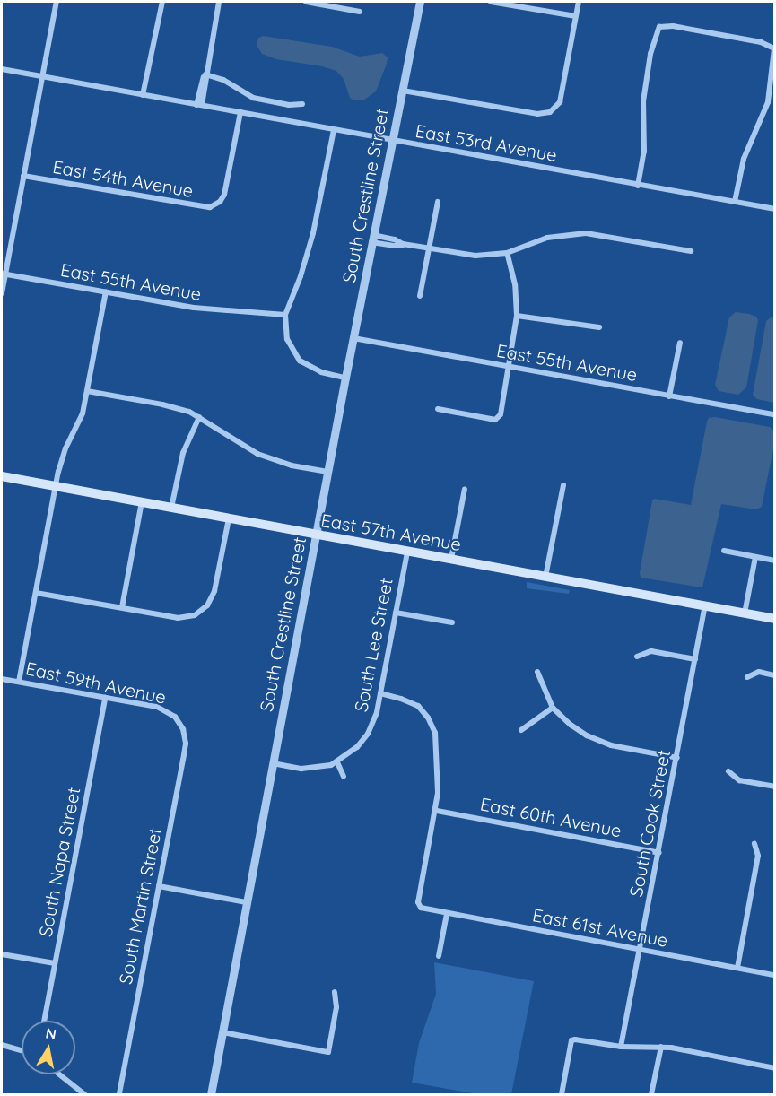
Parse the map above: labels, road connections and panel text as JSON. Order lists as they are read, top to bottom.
{
  "streets": {
    "main road": ["East 57th Avenue"],
    "street": [
      "East 53rd Avenue",
      "East 54th Avenue",
      "South Crestline Street",
      "East 55th Avenue",
      "South Lee Street",
      "East 59th Avenue",
      "East 60th Avenue",
      "South Cook Street",
      "South Napa Street",
      "South Martin Street",
      "East 61st Avenue"
    ]
  },
  "crossings": [
    ["East 53rd Avenue", "East 54th Avenue"],
    ["East 53rd Avenue", "South Crestline Street"],
    ["South Crestline Street", "East 55th Avenue"],
    ["South Crestline Street", "East 57th Avenue"],
    ["South Crestline Street", "South Lee Street"],
    ["East 57th Avenue", "South Lee Street"],
    ["East 57th Avenue", "South Cook Street"],
    ["East 59th Avenue", "South Napa Street"],
    ["East 59th Avenue", "South Martin Street"],
    ["East 60th Avenue", "South Cook Street"],
    ["East 60th Avenue", "East 61st Avenue"],
    ["South Cook Street", "East 61st Avenue"]
  ],
  "north": "top"
}
